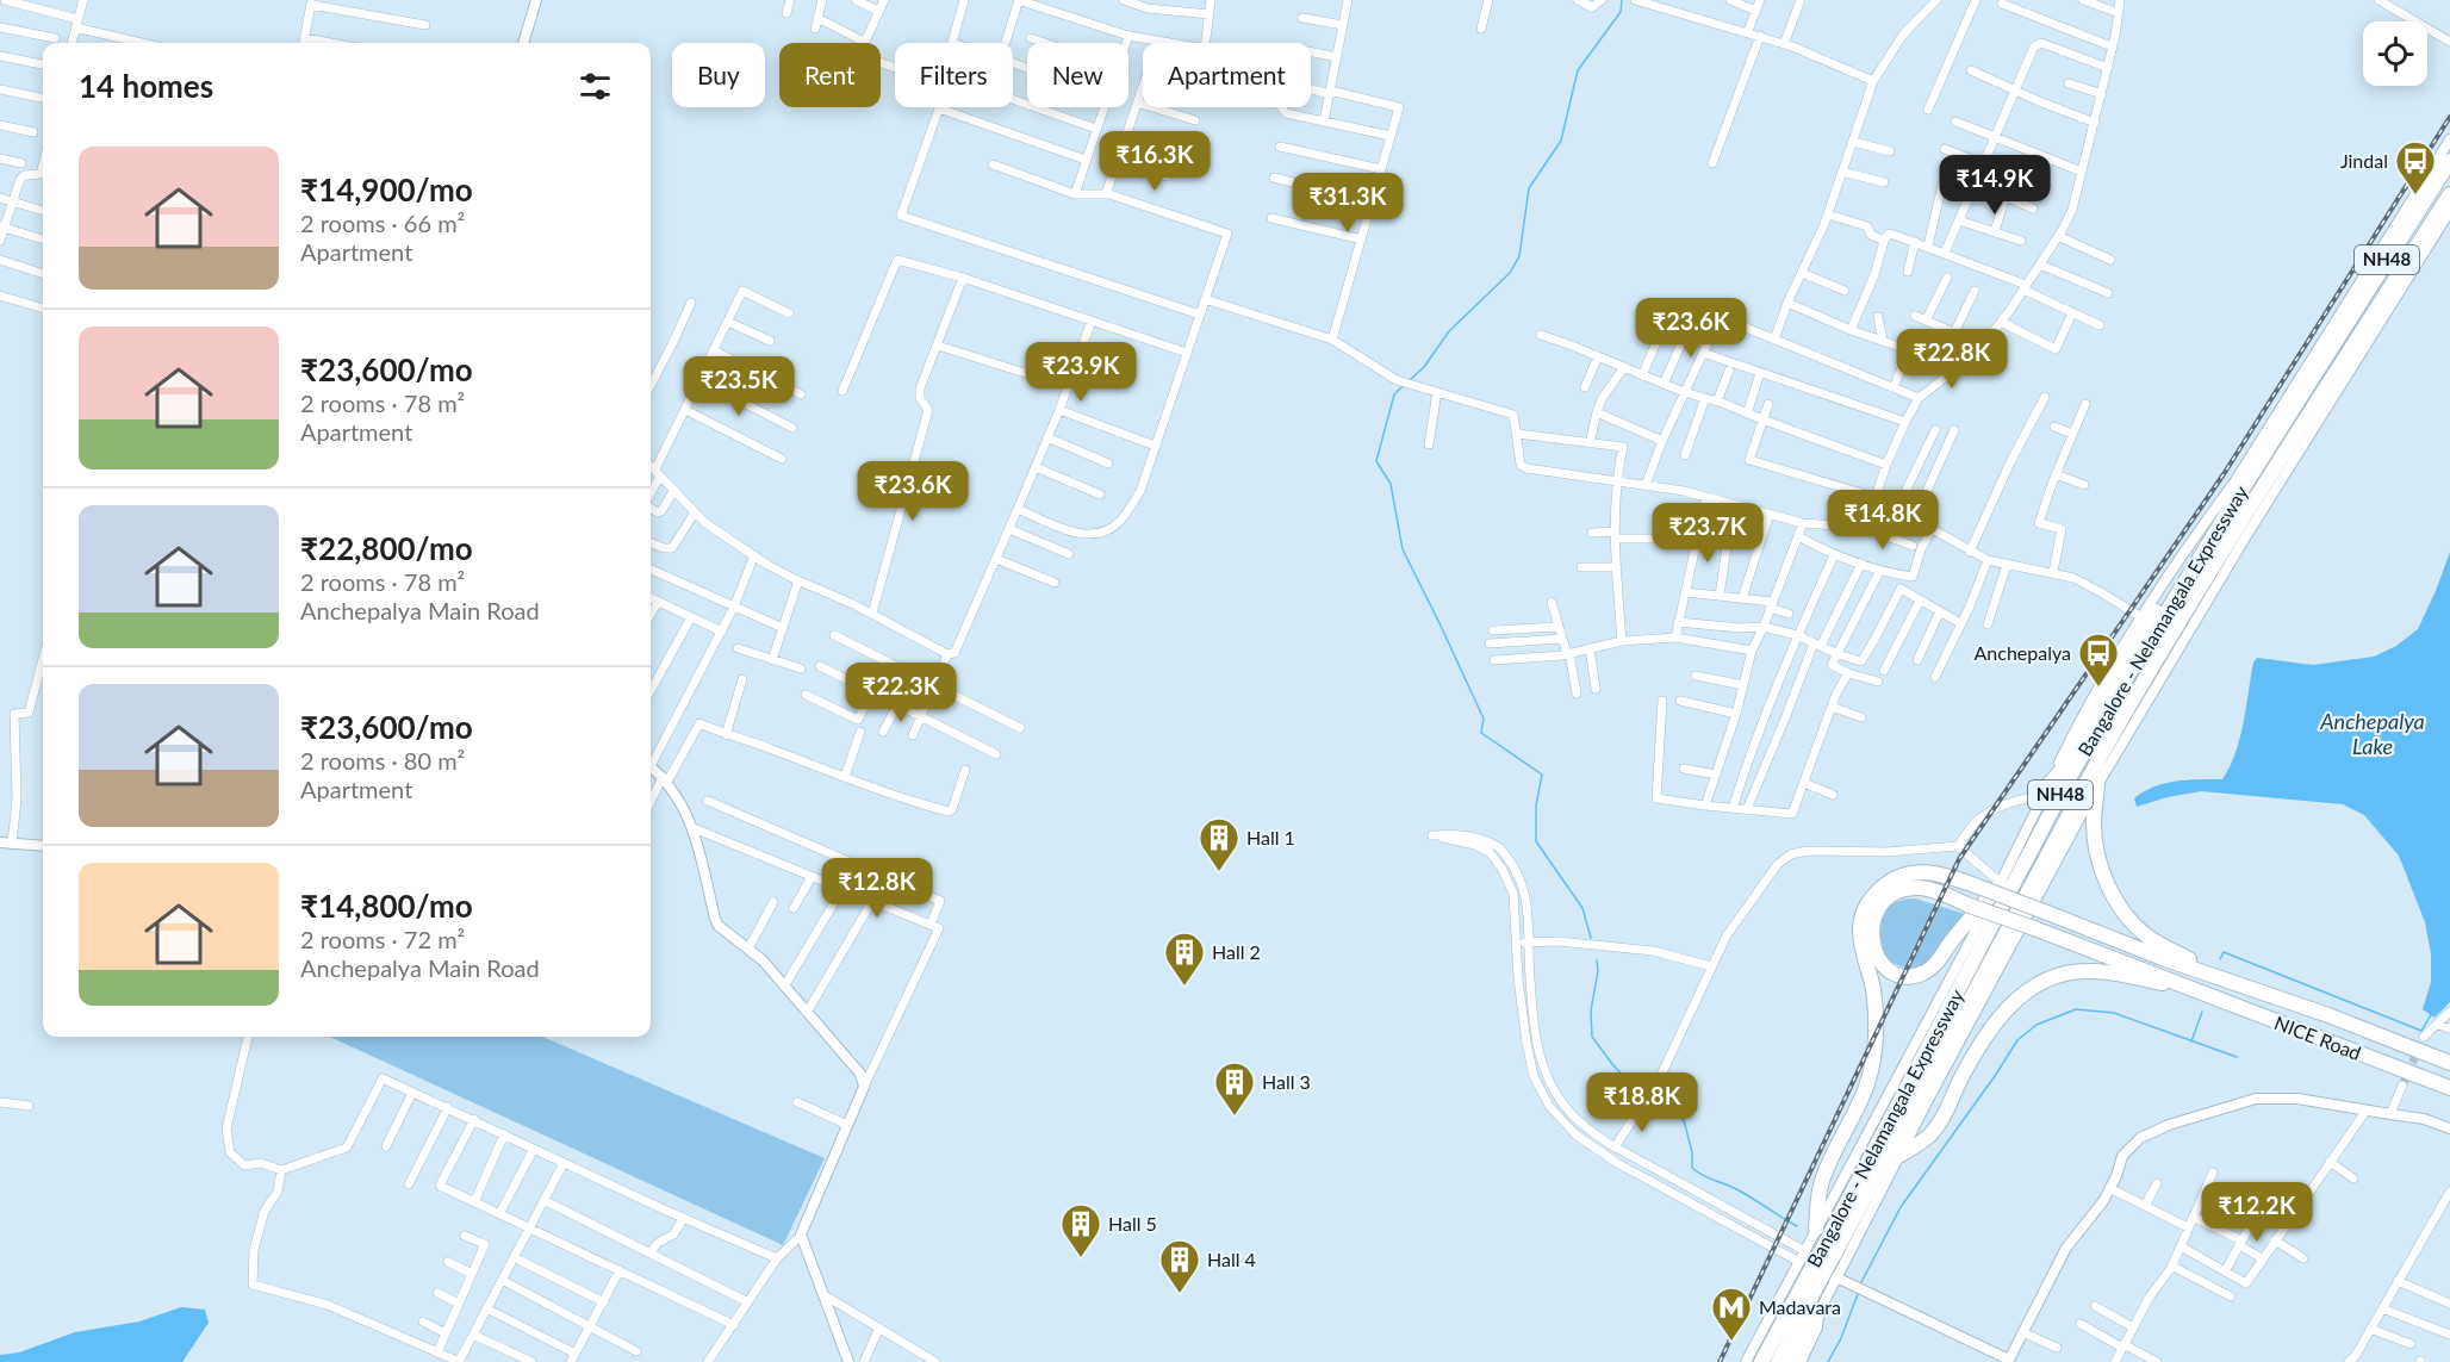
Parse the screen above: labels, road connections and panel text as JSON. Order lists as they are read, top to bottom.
{
  "streets": {
    "highway": ["NH48", "Bangalore - Nelamangala Expressway", "NICE Road"]
  },
  "water": ["Anchepalya Lake"],
  "places": {
    "bus stop": ["Jindal", "Anchepalya"],
    "building": [
      "Hall 1",
      "Hall 2",
      "Hall 3",
      "Hall 5",
      "Hall 4"
    ],
    "metro station": ["Madavara"]
  },
  "page": {
    "chip": [
      "Buy",
      "Rent",
      "Filters",
      "New",
      "Apartment"
    ],
    "heading": "14 homes",
    "list": [
      {
        "name": "₹14,900/mo",
        "note": "2 rooms · 66 m² · Apartment"
      },
      {
        "name": "₹23,600/mo",
        "note": "2 rooms · 78 m² · Apartment"
      },
      {
        "name": "₹22,800/mo",
        "note": "2 rooms · 78 m² · Anchepalya Main Road"
      },
      {
        "name": "₹23,600/mo",
        "note": "2 rooms · 80 m² · Apartment"
      },
      {
        "name": "₹14,800/mo",
        "note": "2 rooms · 72 m² · Anchepalya Main Road"
      }
    ],
    "price": [
      "₹16.3K",
      "₹14.9K",
      "₹31.3K",
      "₹23.6K",
      "₹22.8K",
      "₹23.9K",
      "₹23.5K",
      "₹23.6K",
      "₹14.8K",
      "₹23.7K",
      "₹22.3K",
      "₹12.8K",
      "₹18.8K",
      "₹12.2K"
    ]
  }
}
